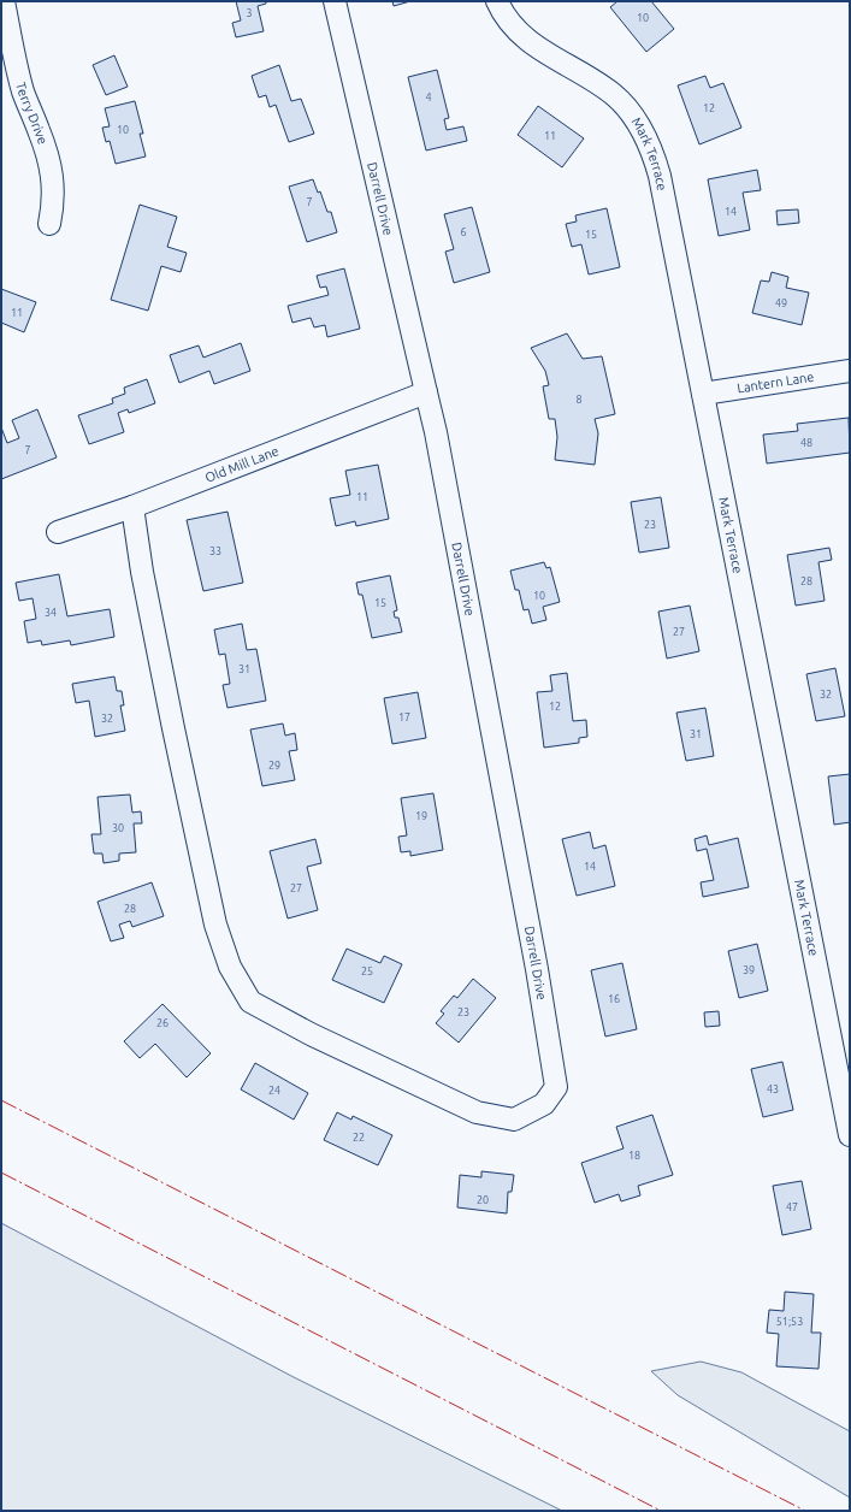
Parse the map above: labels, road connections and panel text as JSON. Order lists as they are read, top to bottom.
{
  "streets": {
    "street": [
      "Terry Drive",
      "Mark Terrace",
      "Darrell Drive",
      "Lantern Lane",
      "Old Mill Lane"
    ]
  },
  "crossings": [
    ["Mark Terrace", "Lantern Lane"],
    ["Darrell Drive", "Old Mill Lane"]
  ],
  "house_numbers": [
    "3",
    "10",
    "4",
    "12",
    "10",
    "11",
    "7",
    "14",
    "6",
    "15",
    "49",
    "11",
    "8",
    "48",
    "7",
    "11",
    "23",
    "33",
    "28",
    "10",
    "15",
    "34",
    "27",
    "31",
    "32",
    "12",
    "17",
    "32",
    "31",
    "29",
    "19",
    "30",
    "14",
    "27",
    "28",
    "39",
    "25",
    "16",
    "23",
    "26",
    "43",
    "24",
    "22",
    "18",
    "20",
    "47",
    "51;53"
  ]
}
